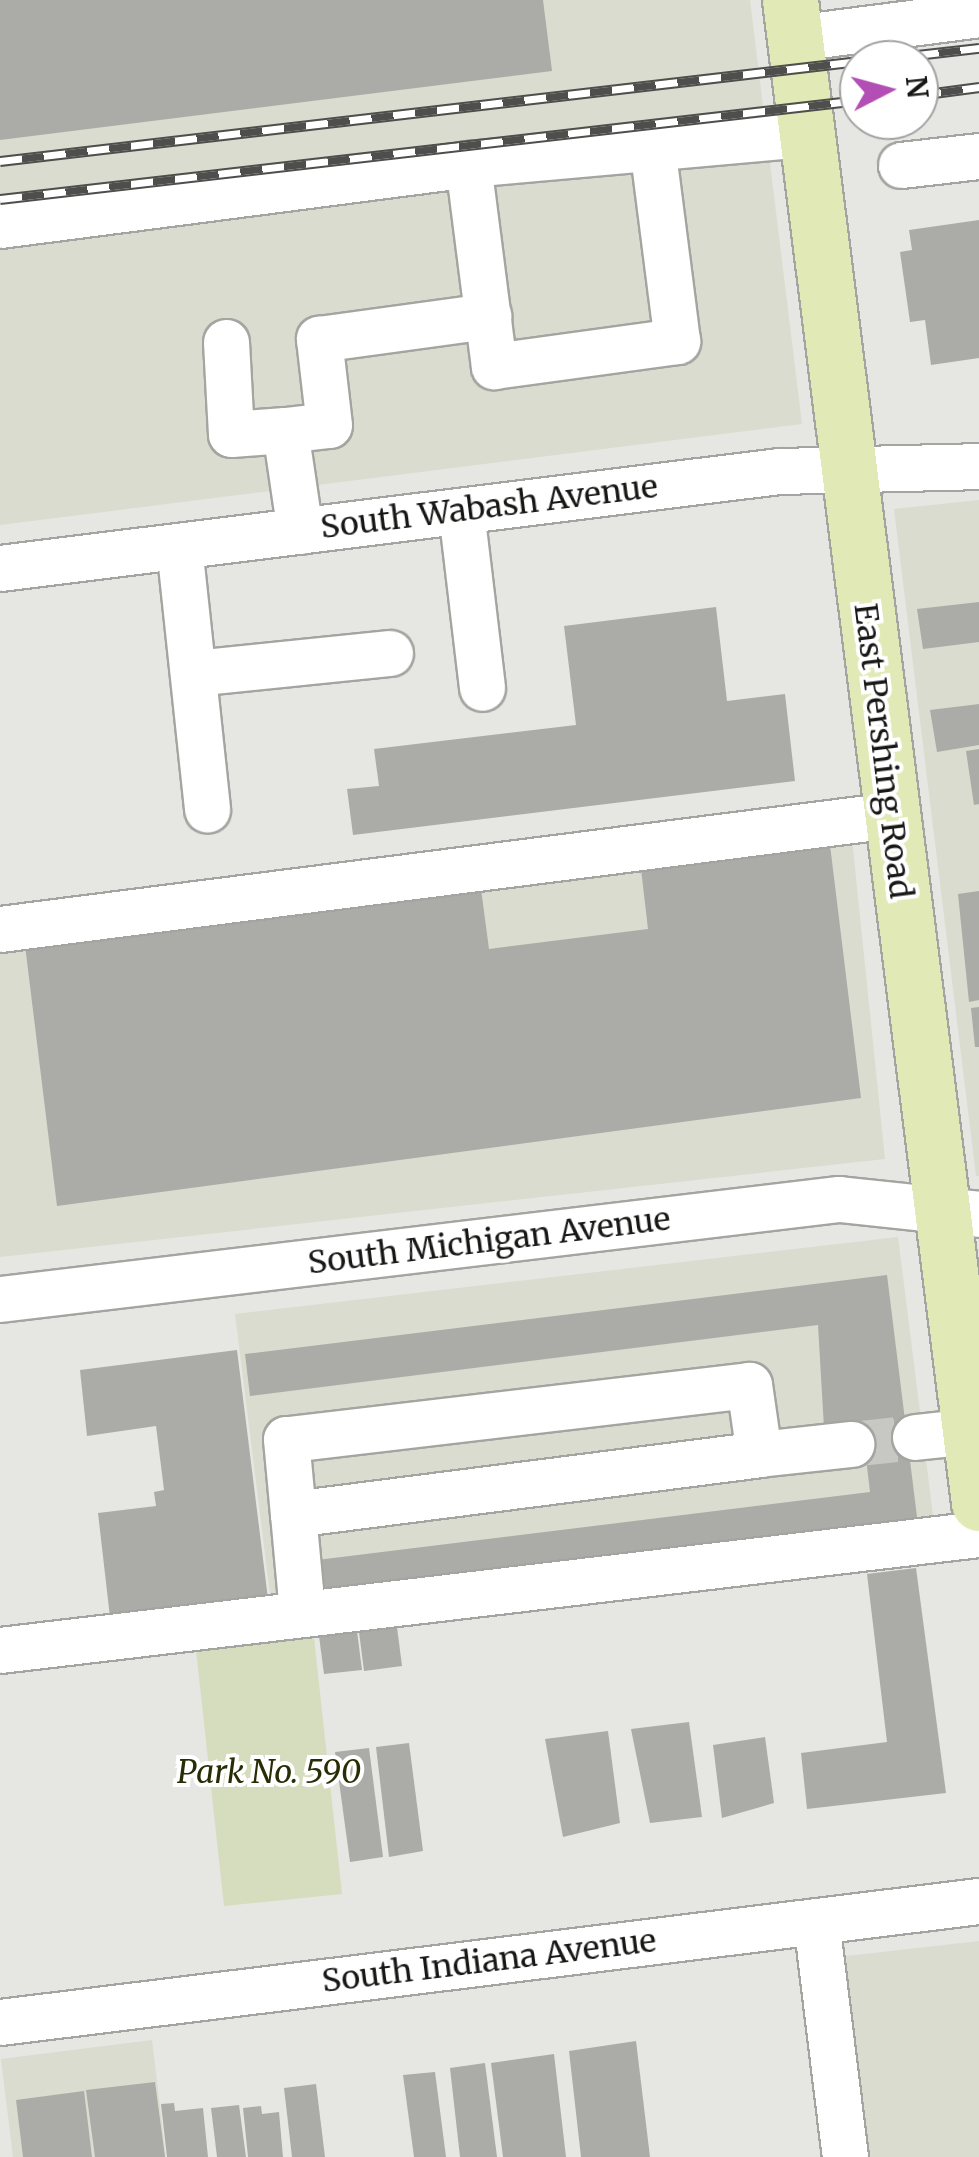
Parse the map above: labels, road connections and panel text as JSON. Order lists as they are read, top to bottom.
{
  "streets": {
    "main road": ["East Pershing Road"],
    "street": ["South Wabash Avenue", "South Michigan Avenue", "South Indiana Avenue"]
  },
  "crossings": [
    ["South Wabash Avenue", "East Pershing Road"],
    ["East Pershing Road", "South Michigan Avenue"]
  ],
  "parks": ["Park No. 590"],
  "north": "right"
}
